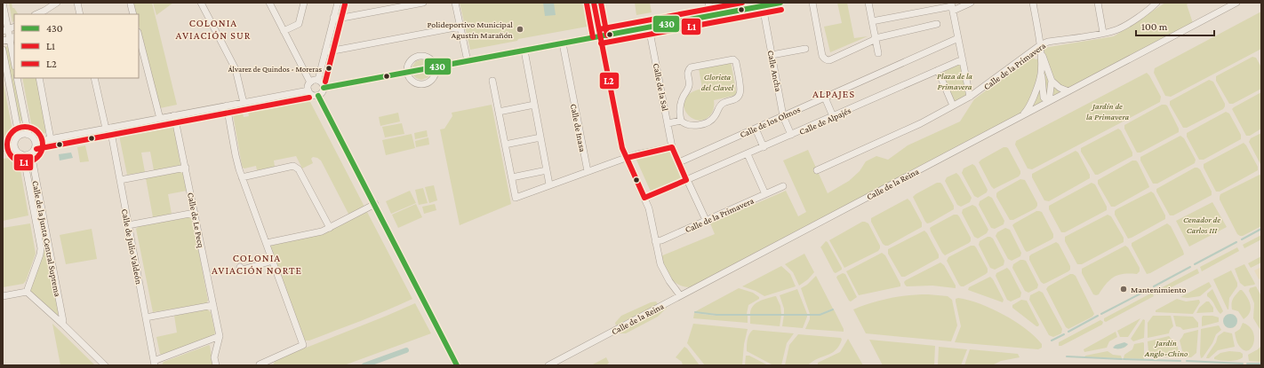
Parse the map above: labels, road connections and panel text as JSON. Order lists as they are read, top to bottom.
{
  "streets": {
    "street": [
      "Calle de la Primavera",
      "Calle Ancha",
      "Calle de la Sal",
      "Calle de Alpajés",
      "Calle de los Olmos",
      "Calle de Inasa",
      "Calle de la Reina",
      "Calle de Le Pecq",
      "Calle de la Junta Central Suprema",
      "Calle de Julio Valdeón"
    ]
  },
  "crossings": [
    ["Calle Ancha", "Calle de Alpajés"],
    ["Calle Ancha", "Calle de los Olmos"],
    ["Calle de la Sal", "Calle de Alpajés"],
    ["Calle de la Sal", "Calle de los Olmos"]
  ],
  "districts": ["COLONIA AVIACIÓN SUR", "ALPAJES", "COLONIA AVIACIÓN NORTE"],
  "parks": [
    "Plaza de la Primavera",
    "Glorieta del Clavel",
    "Jardín de la Primavera",
    "Cenador de Carlos III",
    "Jardín Anglo-Chino"
  ],
  "places": ["Polideportivo Municipal Agustín Marañón", "Álvarez de Quindos - Moreras", "Mantenimiento"],
  "lines": ["transit line 430", "transit line L2", "transit line L1"],
  "legend": ["430", "L1", "L2"],
  "scale_bar": "100 m"
}
